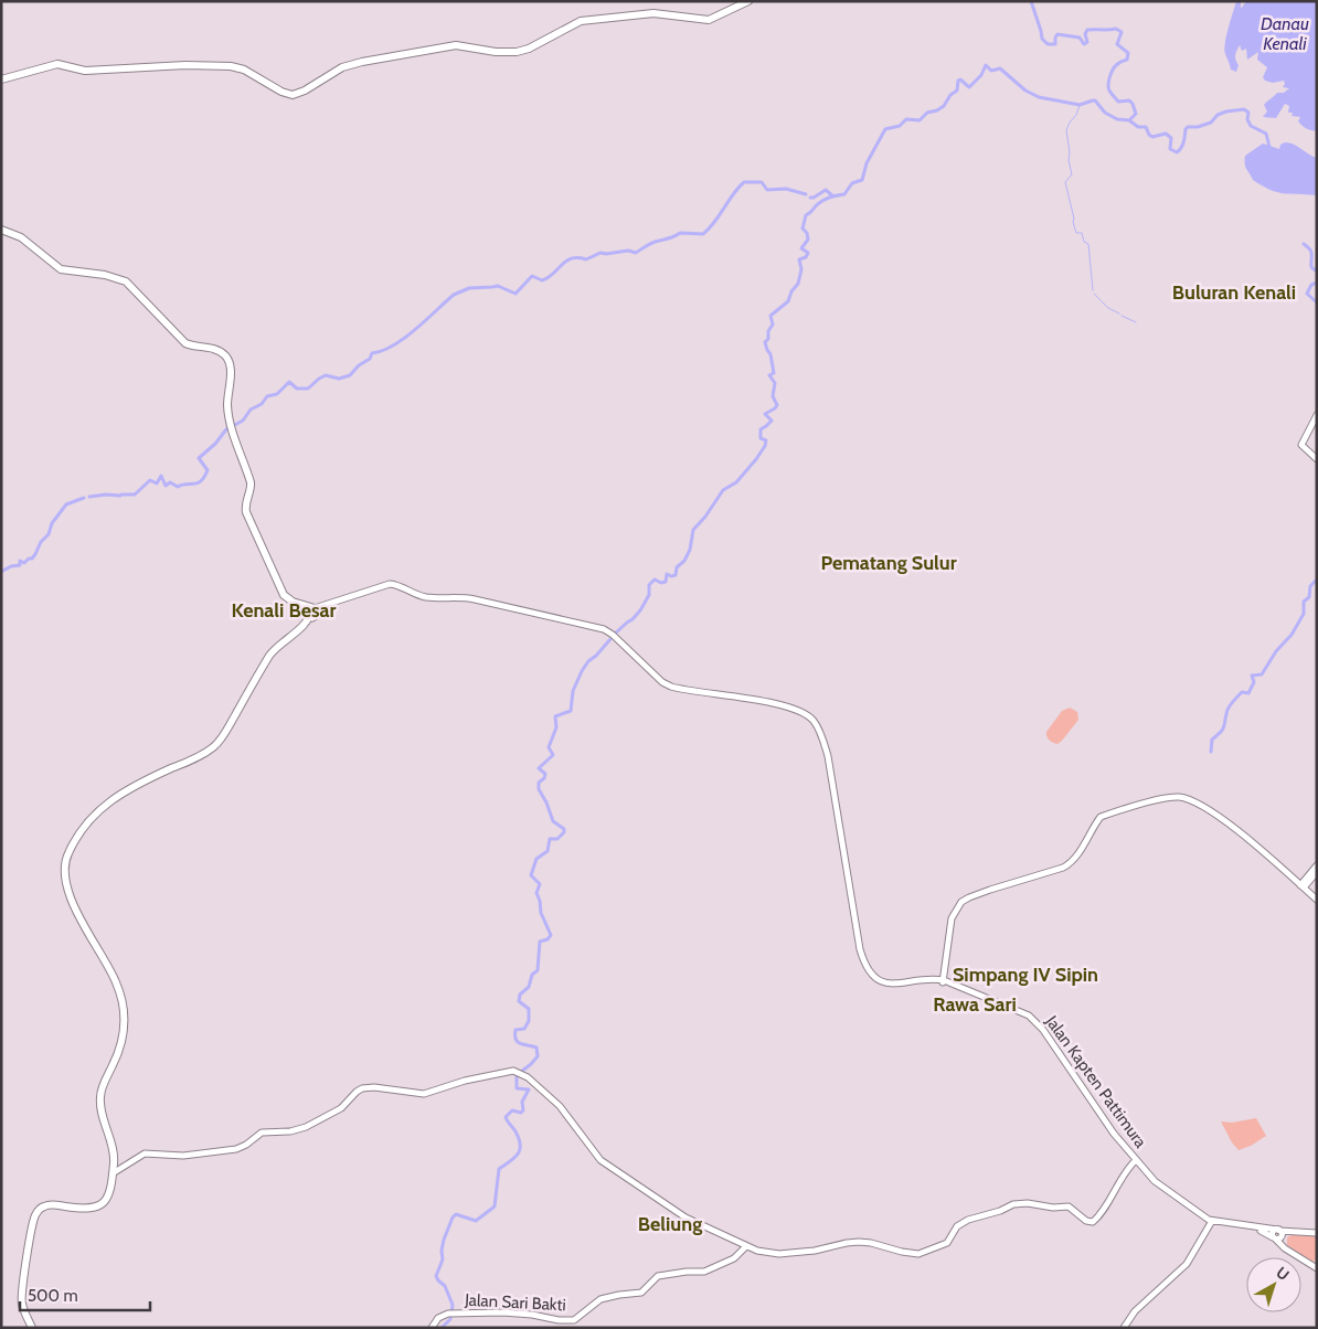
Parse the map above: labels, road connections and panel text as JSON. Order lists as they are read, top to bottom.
{
  "streets": {
    "main road": ["Jalan Kapten Pattimura", "Jalan Sari Bakti"]
  },
  "districts": [
    "Buluran Kenali",
    "Pematang Sulur",
    "Kenali Besar",
    "Simpang IV Sipin",
    "Rawa Sari",
    "Beliung"
  ],
  "water": ["Danau Kenali"],
  "scale_bar": "500 m",
  "north": "top right"
}
